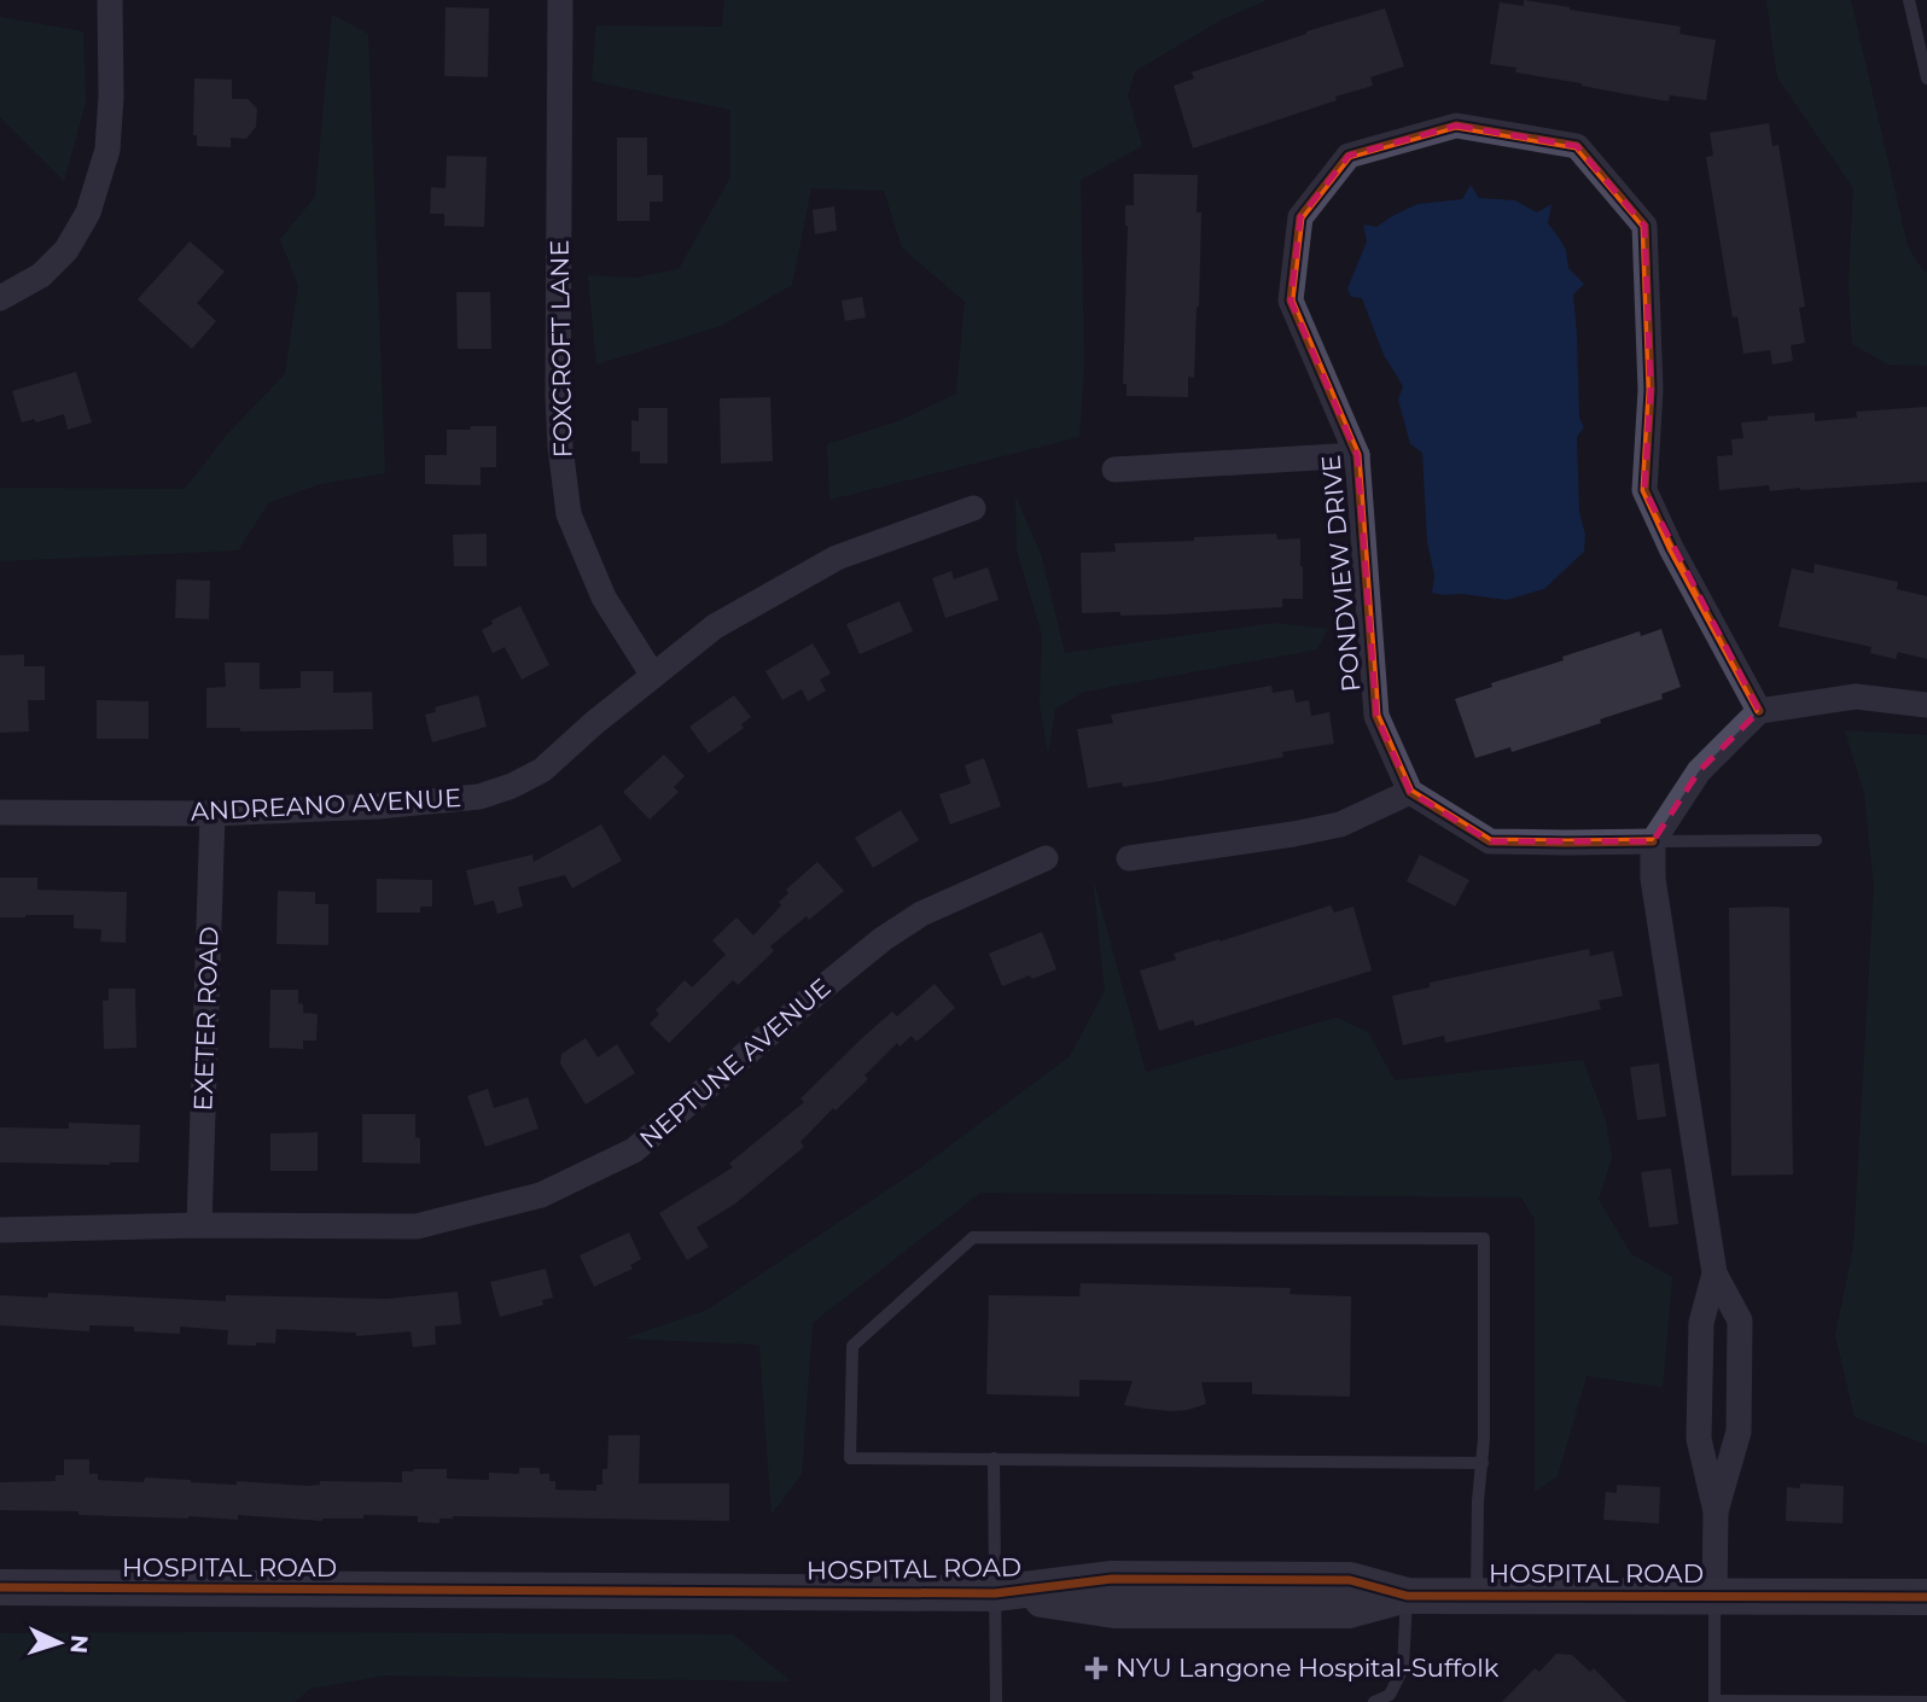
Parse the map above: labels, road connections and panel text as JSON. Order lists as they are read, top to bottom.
{
  "streets": {
    "street": [
      "FOXCROFT LANE",
      "PONDVIEW DRIVE",
      "ANDREANO AVENUE",
      "EXETER ROAD",
      "NEPTUNE AVENUE",
      "HOSPITAL ROAD"
    ]
  },
  "crossings": [
    ["FOXCROFT LANE", "ANDREANO AVENUE"],
    ["ANDREANO AVENUE", "EXETER ROAD"],
    ["EXETER ROAD", "NEPTUNE AVENUE"]
  ],
  "places": {
    "health": ["NYU Langone Hospital-Suffolk"]
  },
  "north": "right"
}
